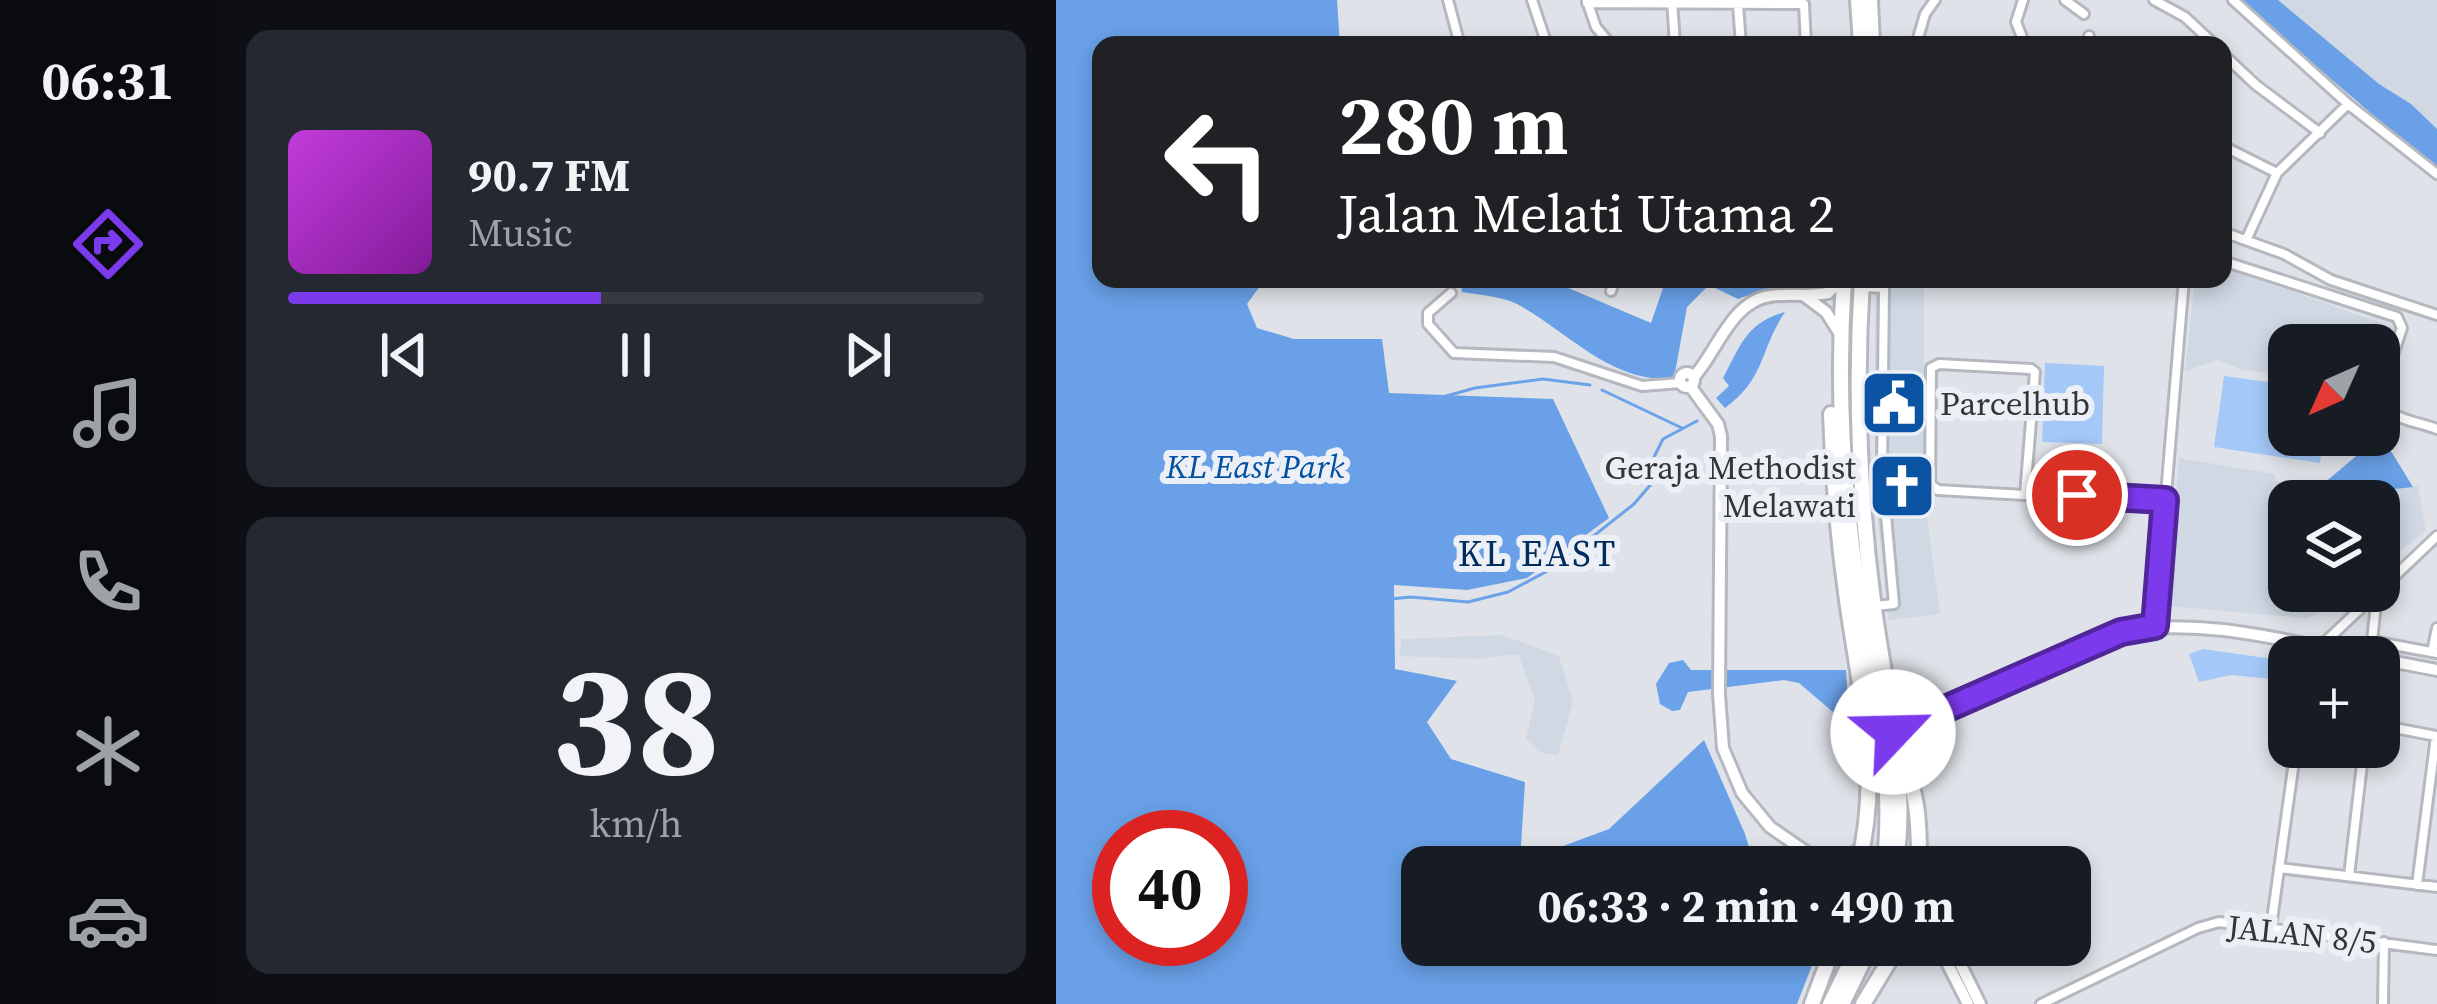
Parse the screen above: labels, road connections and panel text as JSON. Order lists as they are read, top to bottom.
{
  "streets": {
    "street": ["JALAN 8/5"]
  },
  "districts": ["KL EAST"],
  "parks": ["KL East Park"],
  "places": {
    "public building": ["Parcelhub"],
    "church": ["Geraja Methodist Melawati"]
  },
  "north": "bottom left",
  "page": {
    "tabs": "06:31",
    "turn": ["280 m", "Jalan Melati Utama 2"],
    "song": ["90.7 FM", "Music"],
    "map_buttons": "+",
    "tile": ["38", "km/h"],
    "limit": "40",
    "trip": "06:33 · 2 min · 490 m"
  }
}
